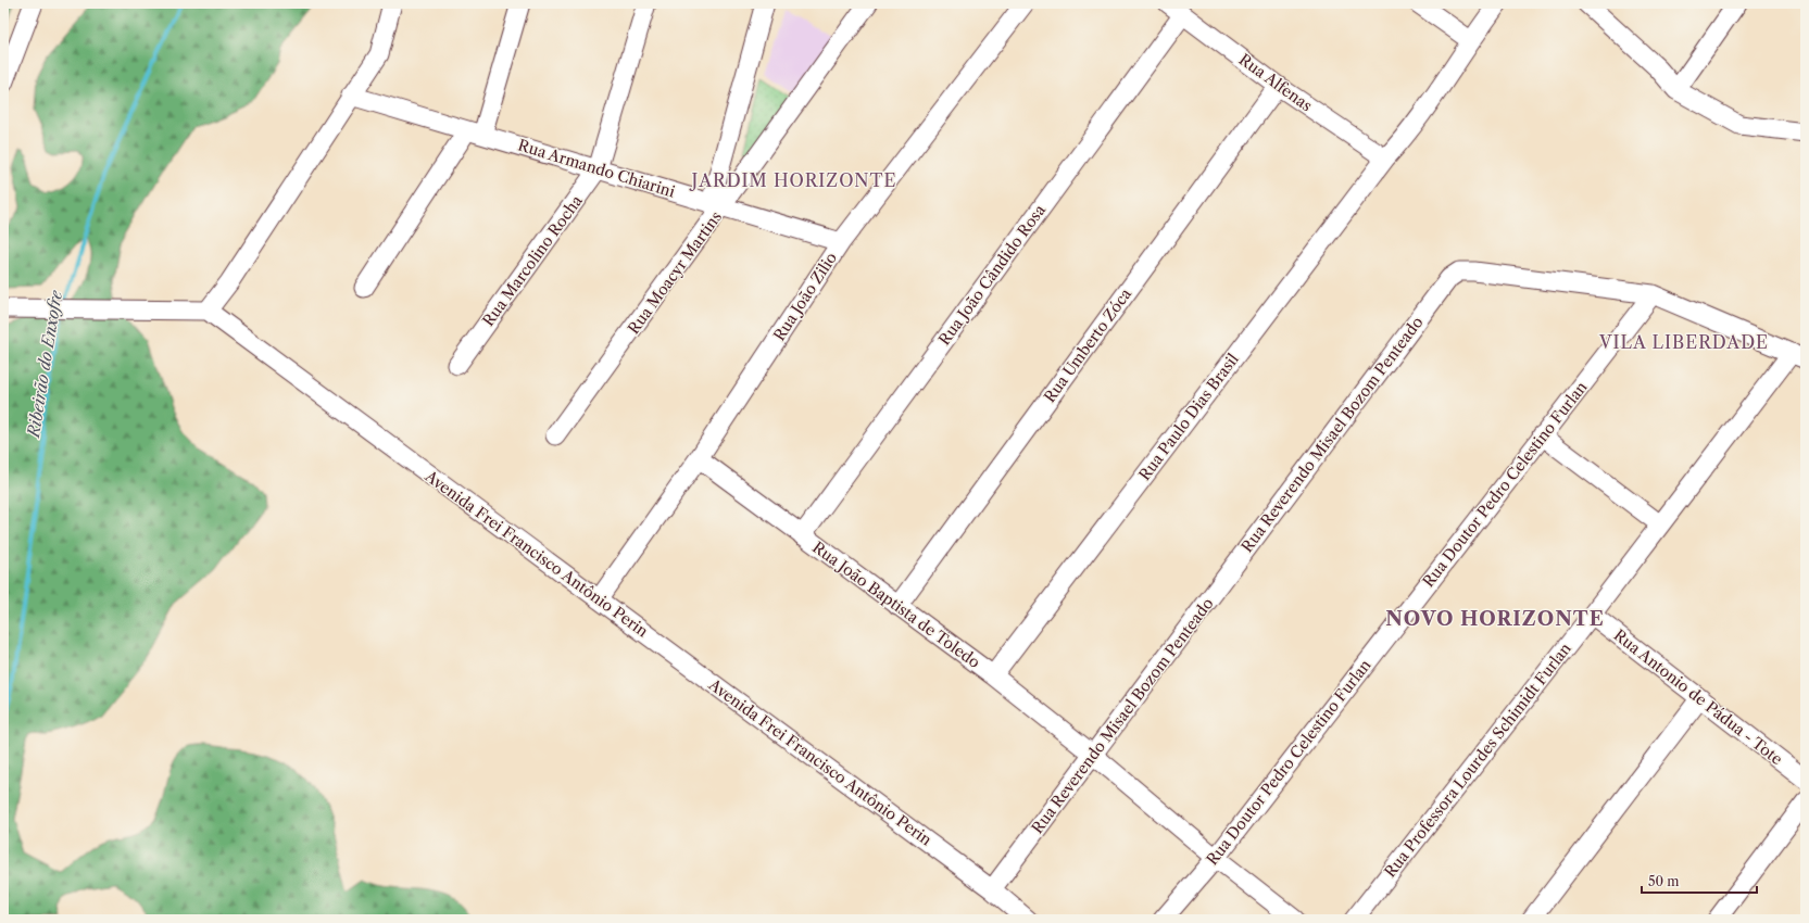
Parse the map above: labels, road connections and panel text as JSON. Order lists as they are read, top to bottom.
{
  "streets": {
    "street": [
      "Rua Alfenas",
      "Rua Armando Chiarini",
      "Rua Marcolino Rocha",
      "Rua Moacyr Martins",
      "Rua João Cândido Rosa",
      "Rua João Zilio",
      "Rua Umberto Zóca",
      "Rua Paulo Dias Brasil",
      "Rua Reverendo Misael Bozom Penteado",
      "Rua Doutor Pedro Celestino Furlan",
      "Avenida Frei Francisco Antônio Perin",
      "Rua João Baptista de Toledo",
      "Rua Antonio de Pádua - Tote",
      "Rua Professora Lourdes Schimidt Furlan"
    ]
  },
  "crossings": [
    ["Rua Alfenas", "Rua João Cândido Rosa"],
    ["Rua Alfenas", "Rua Umberto Zóca"],
    ["Rua Alfenas", "Rua Paulo Dias Brasil"],
    ["Rua Armando Chiarini", "Rua Marcolino Rocha"],
    ["Rua Armando Chiarini", "Rua Moacyr Martins"],
    ["Rua Armando Chiarini", "Rua João Zilio"],
    ["Rua João Cândido Rosa", "Rua João Baptista de Toledo"],
    ["Rua João Zilio", "Avenida Frei Francisco Antônio Perin"],
    ["Rua João Zilio", "Rua João Baptista de Toledo"],
    ["Rua Umberto Zóca", "Rua João Baptista de Toledo"],
    ["Rua Paulo Dias Brasil", "Rua João Baptista de Toledo"],
    ["Rua Reverendo Misael Bozom Penteado", "Rua Doutor Pedro Celestino Furlan"],
    ["Rua Reverendo Misael Bozom Penteado", "Avenida Frei Francisco Antônio Perin"],
    ["Rua Reverendo Misael Bozom Penteado", "Rua João Baptista de Toledo"],
    ["Rua Reverendo Misael Bozom Penteado", "Rua Professora Lourdes Schimidt Furlan"],
    ["Rua Doutor Pedro Celestino Furlan", "Rua João Baptista de Toledo"],
    ["Rua Antonio de Pádua - Tote", "Rua Professora Lourdes Schimidt Furlan"]
  ],
  "districts": ["JARDIM HORIZONTE", "VILA LIBERDADE", "NOVO HORIZONTE"],
  "water": ["Ribeirão do Enxofre"],
  "scale_bar": "50 m"
}
